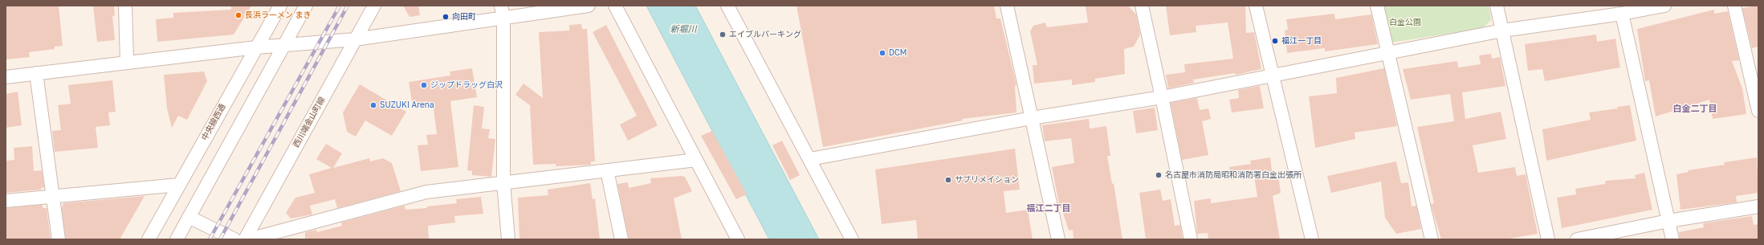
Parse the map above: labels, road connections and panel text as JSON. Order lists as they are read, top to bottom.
{
  "streets": {
    "street": ["中央線西通", "西川端金山町線"]
  },
  "districts": ["白金二丁目", "福江二丁目"],
  "water": ["新堀川"],
  "parks": ["白金公園"],
  "places": [
    "長浜ラーメン まき",
    "向田町",
    "エイブルパーキング",
    "福江一丁目",
    "DCM",
    "ジップドラッグ白沢",
    "SUZUKI Arena",
    "名古屋市消防局昭和消防署白金出張所",
    "サブリメイション"
  ]
}
